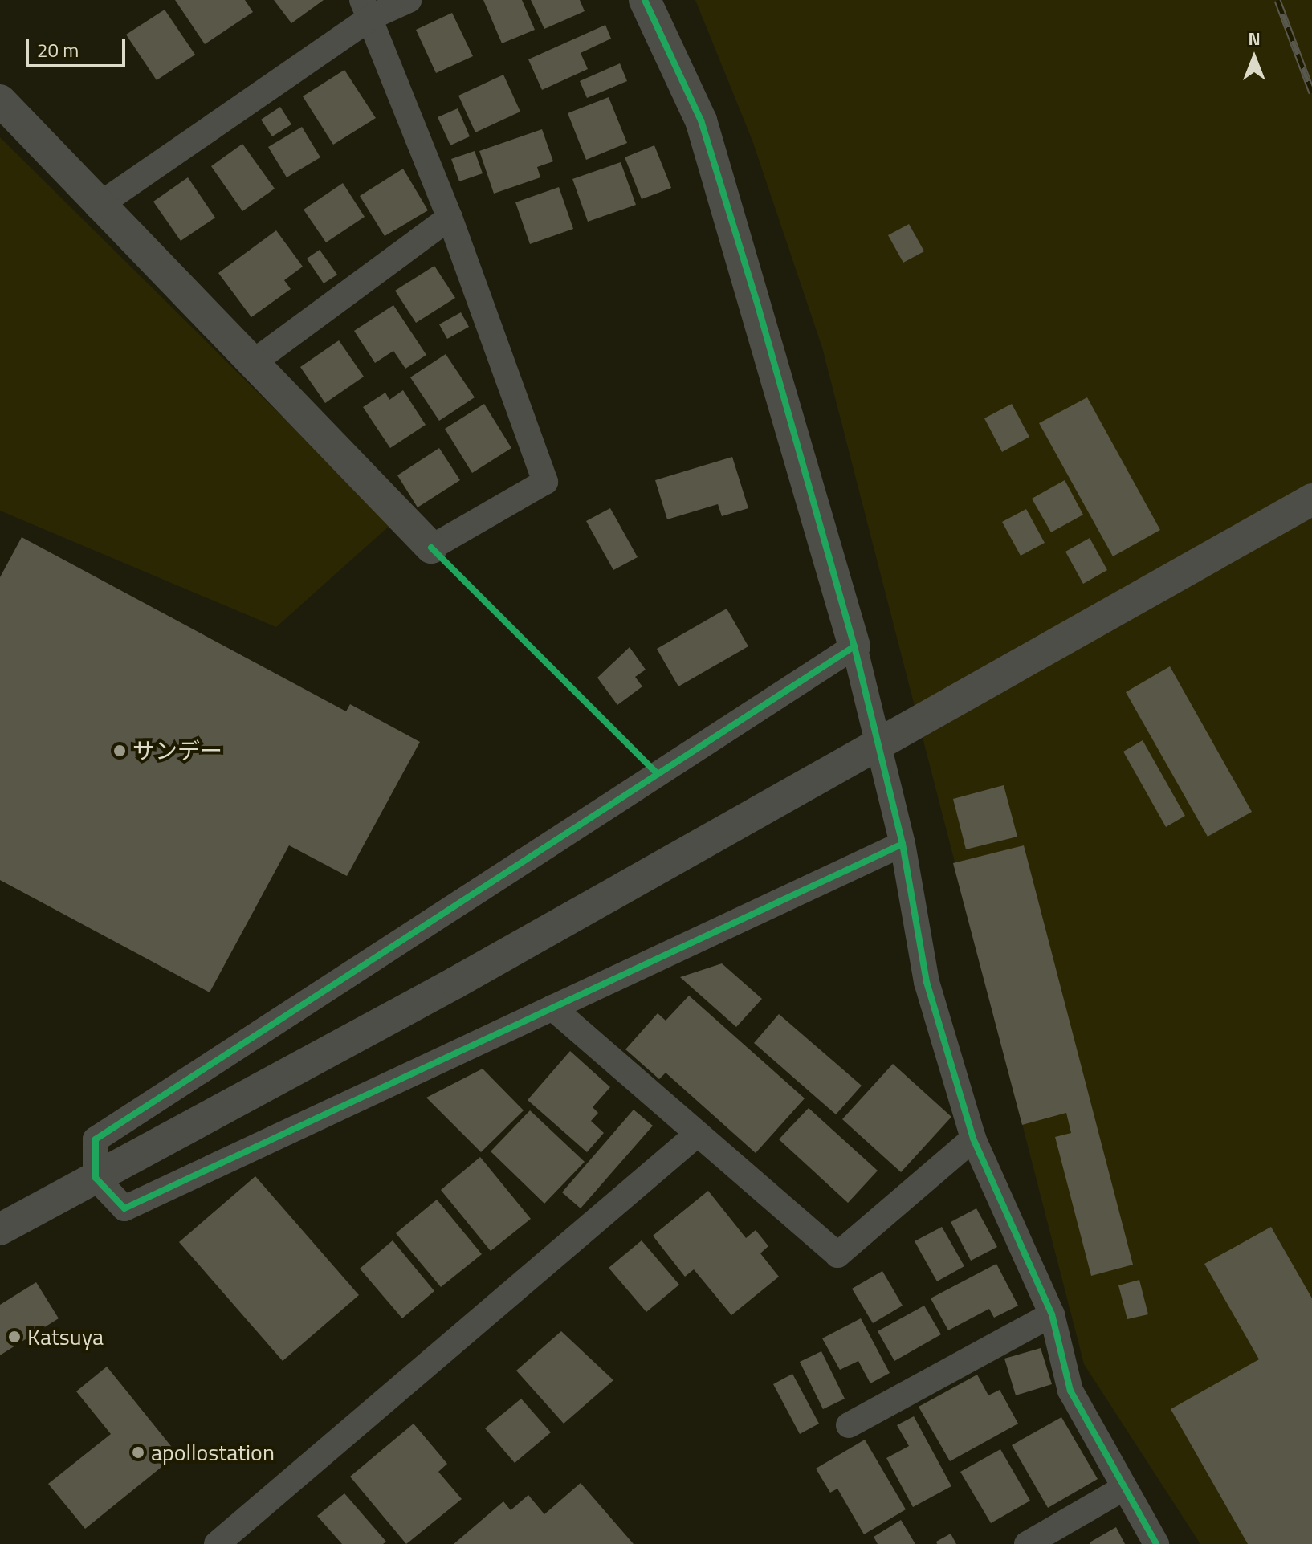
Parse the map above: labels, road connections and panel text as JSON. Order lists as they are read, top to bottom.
{
  "places": ["サンデー", "Katsuya", "apollostation"],
  "scale_bar": "20 m",
  "north": "top"
}
